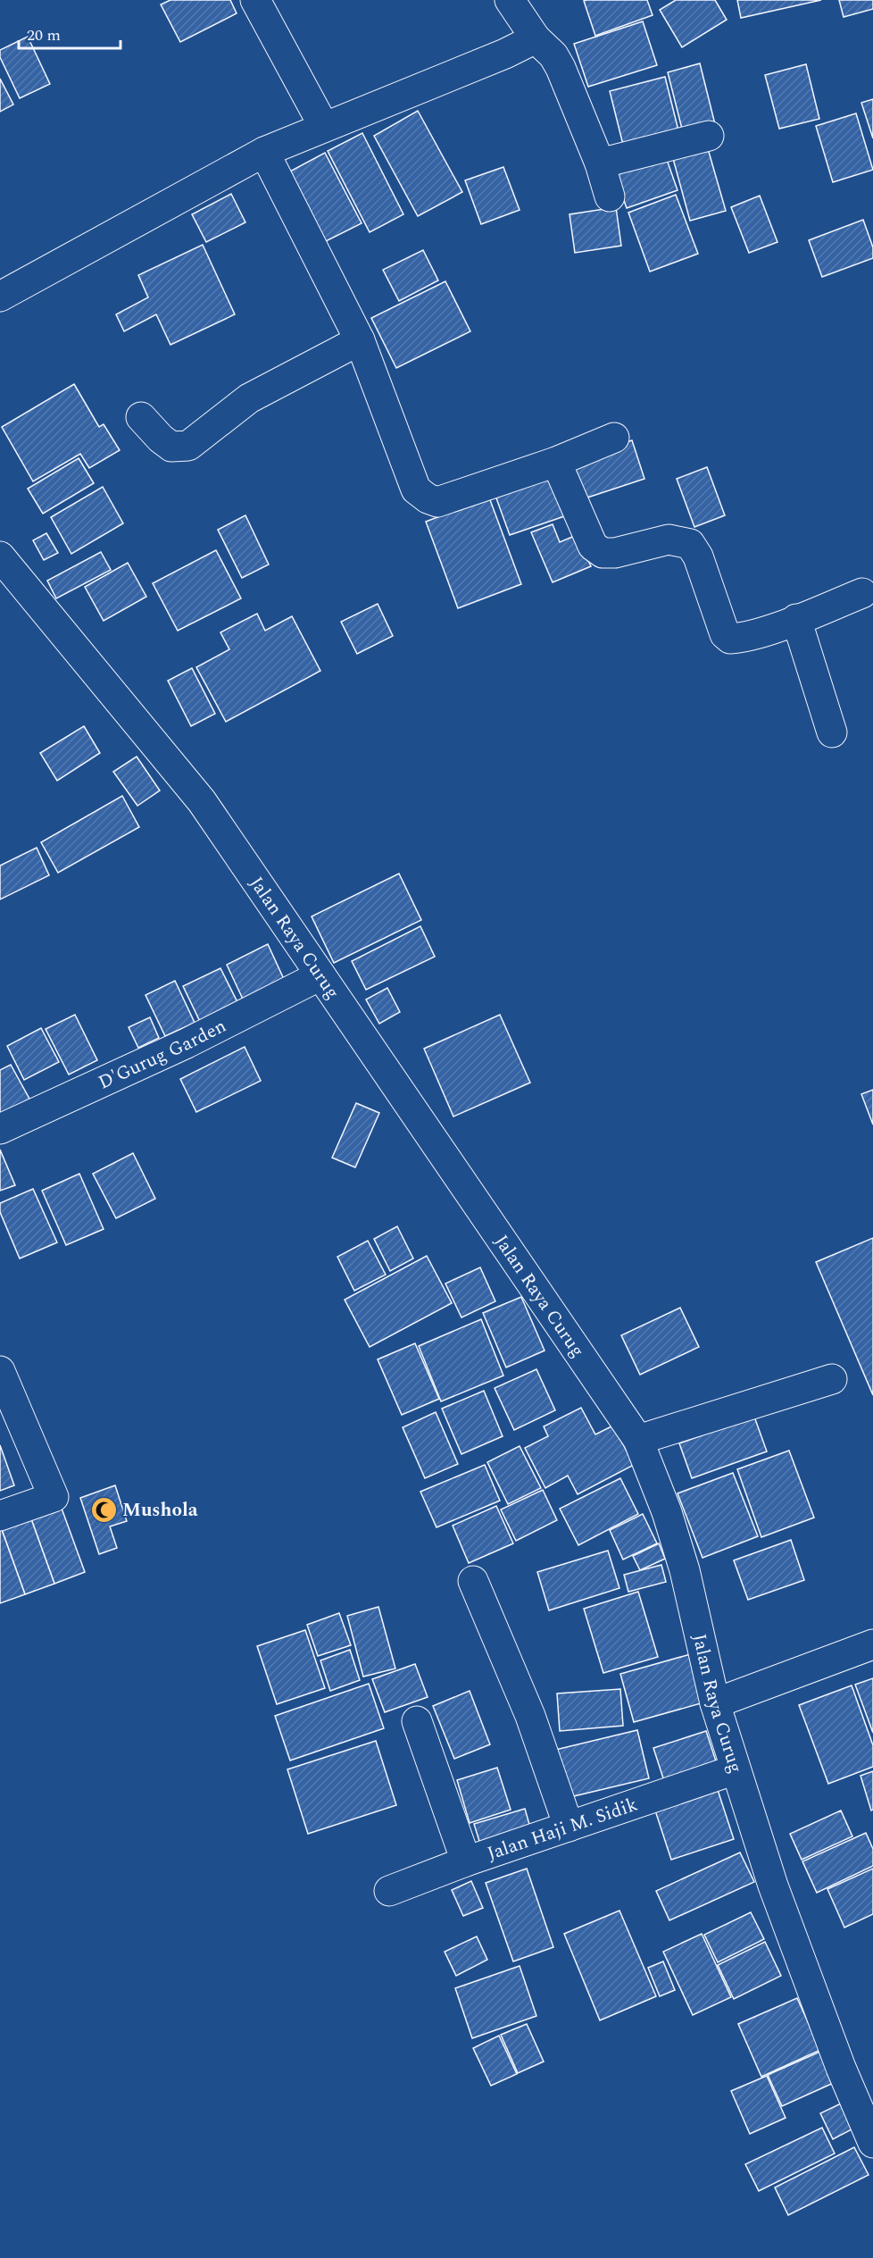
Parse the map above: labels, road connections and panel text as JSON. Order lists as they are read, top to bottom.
{
  "streets": {
    "street": ["Jalan Raya Curug", "D'Gurug Garden", "Jalan Haji M. Sidik"]
  },
  "crossings": [
    ["Jalan Raya Curug", "D'Gurug Garden"],
    ["Jalan Raya Curug", "Jalan Haji M. Sidik"]
  ],
  "places": {
    "mosque": ["Mushola"]
  },
  "scale_bar": "20 m"
}
